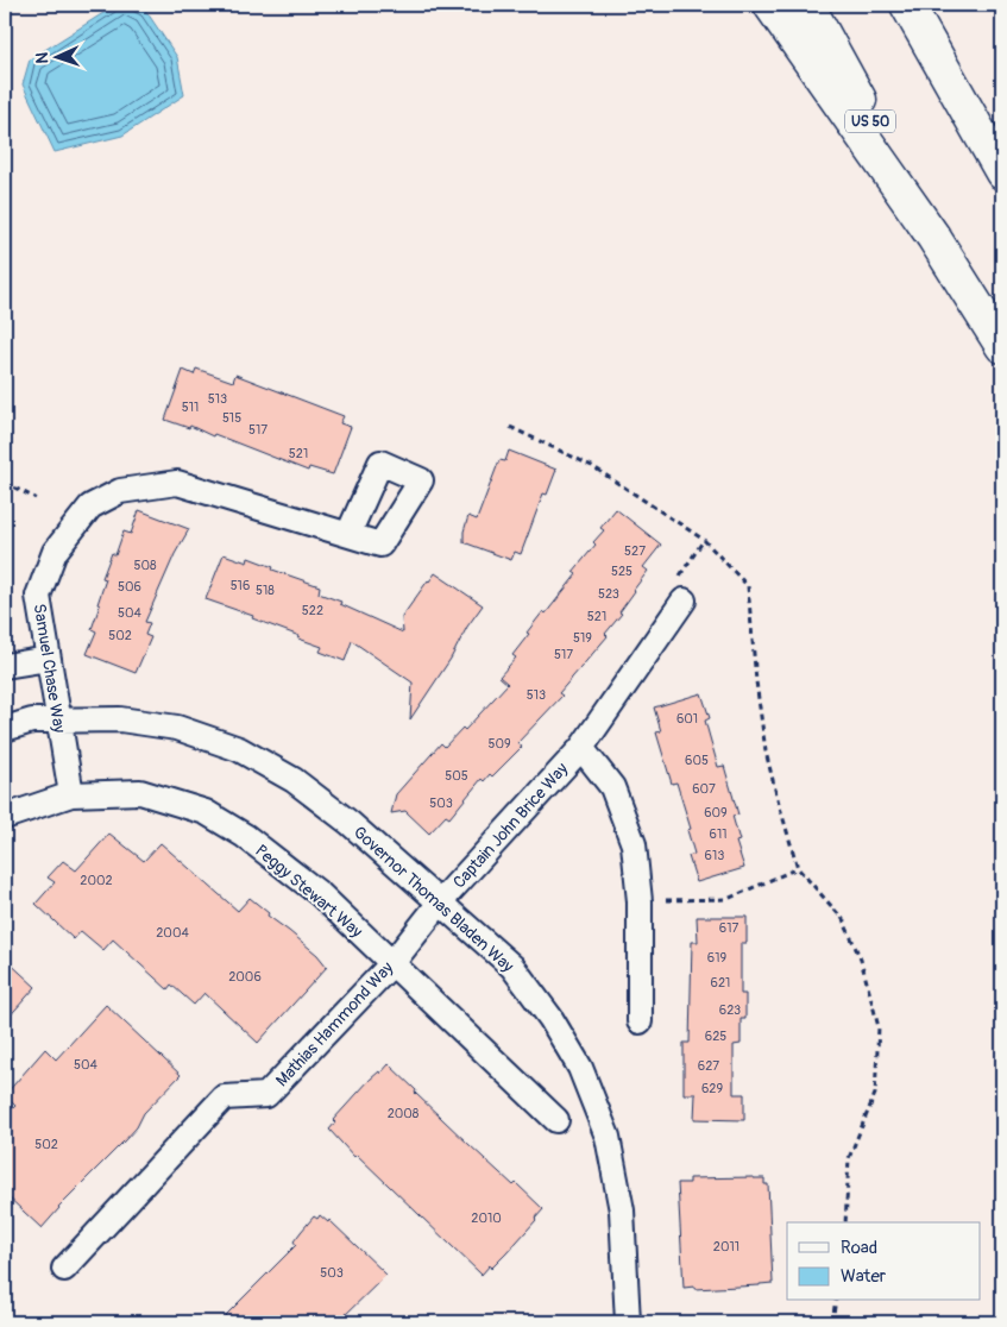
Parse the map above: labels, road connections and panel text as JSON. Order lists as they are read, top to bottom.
{
  "streets": {
    "highway": ["US 50"],
    "street": [
      "Samuel Chase Way",
      "Captain John Brice Way",
      "Peggy Stewart Way",
      "Governor Thomas Bladen Way",
      "Mathias Hammond Way"
    ]
  },
  "crossings": [
    ["Samuel Chase Way", "Peggy Stewart Way"],
    ["Samuel Chase Way", "Governor Thomas Bladen Way"],
    ["Captain John Brice Way", "Governor Thomas Bladen Way"],
    ["Captain John Brice Way", "Mathias Hammond Way"],
    ["Peggy Stewart Way", "Mathias Hammond Way"],
    ["Governor Thomas Bladen Way", "Mathias Hammond Way"]
  ],
  "house_numbers": [
    "513",
    "511",
    "515",
    "517",
    "521",
    "527",
    "508",
    "525",
    "516",
    "506",
    "518",
    "523",
    "522",
    "504",
    "521",
    "502",
    "519",
    "517",
    "513",
    "601",
    "509",
    "605",
    "505",
    "607",
    "503",
    "609",
    "611",
    "613",
    "2002",
    "617",
    "2004",
    "619",
    "2006",
    "621",
    "623",
    "625",
    "504",
    "627",
    "629",
    "2008",
    "502",
    "2010",
    "2011",
    "503"
  ],
  "legend": ["Road", "Water"],
  "north": "left"
}
